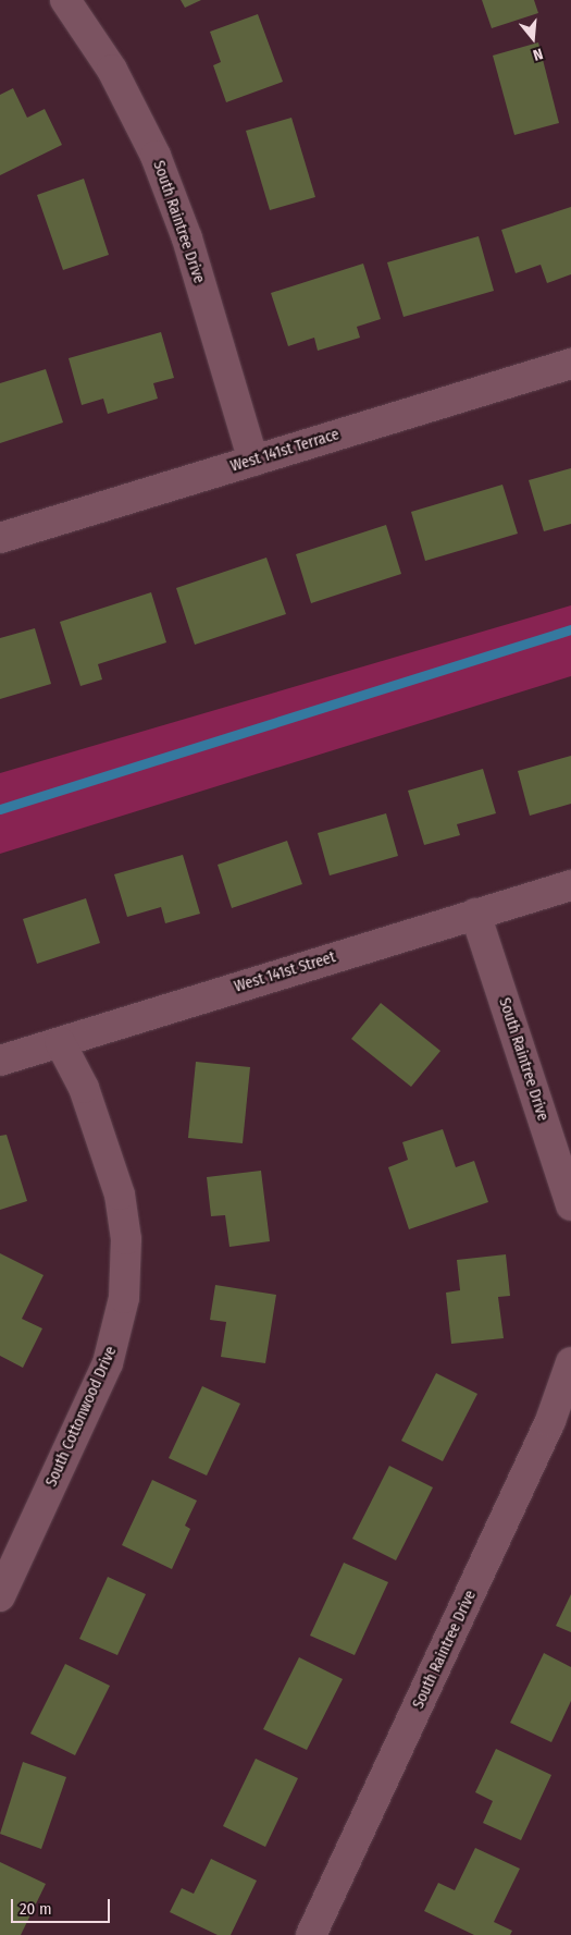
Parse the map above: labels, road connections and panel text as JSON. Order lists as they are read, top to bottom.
{
  "streets": {
    "street": [
      "South Raintree Drive",
      "West 141st Terrace",
      "West 141st Street",
      "South Cottonwood Drive"
    ]
  },
  "crossings": [
    ["South Raintree Drive", "West 141st Terrace"],
    ["South Raintree Drive", "West 141st Street"],
    ["West 141st Street", "South Cottonwood Drive"]
  ],
  "scale_bar": "20 m",
  "north": "bottom"
}
